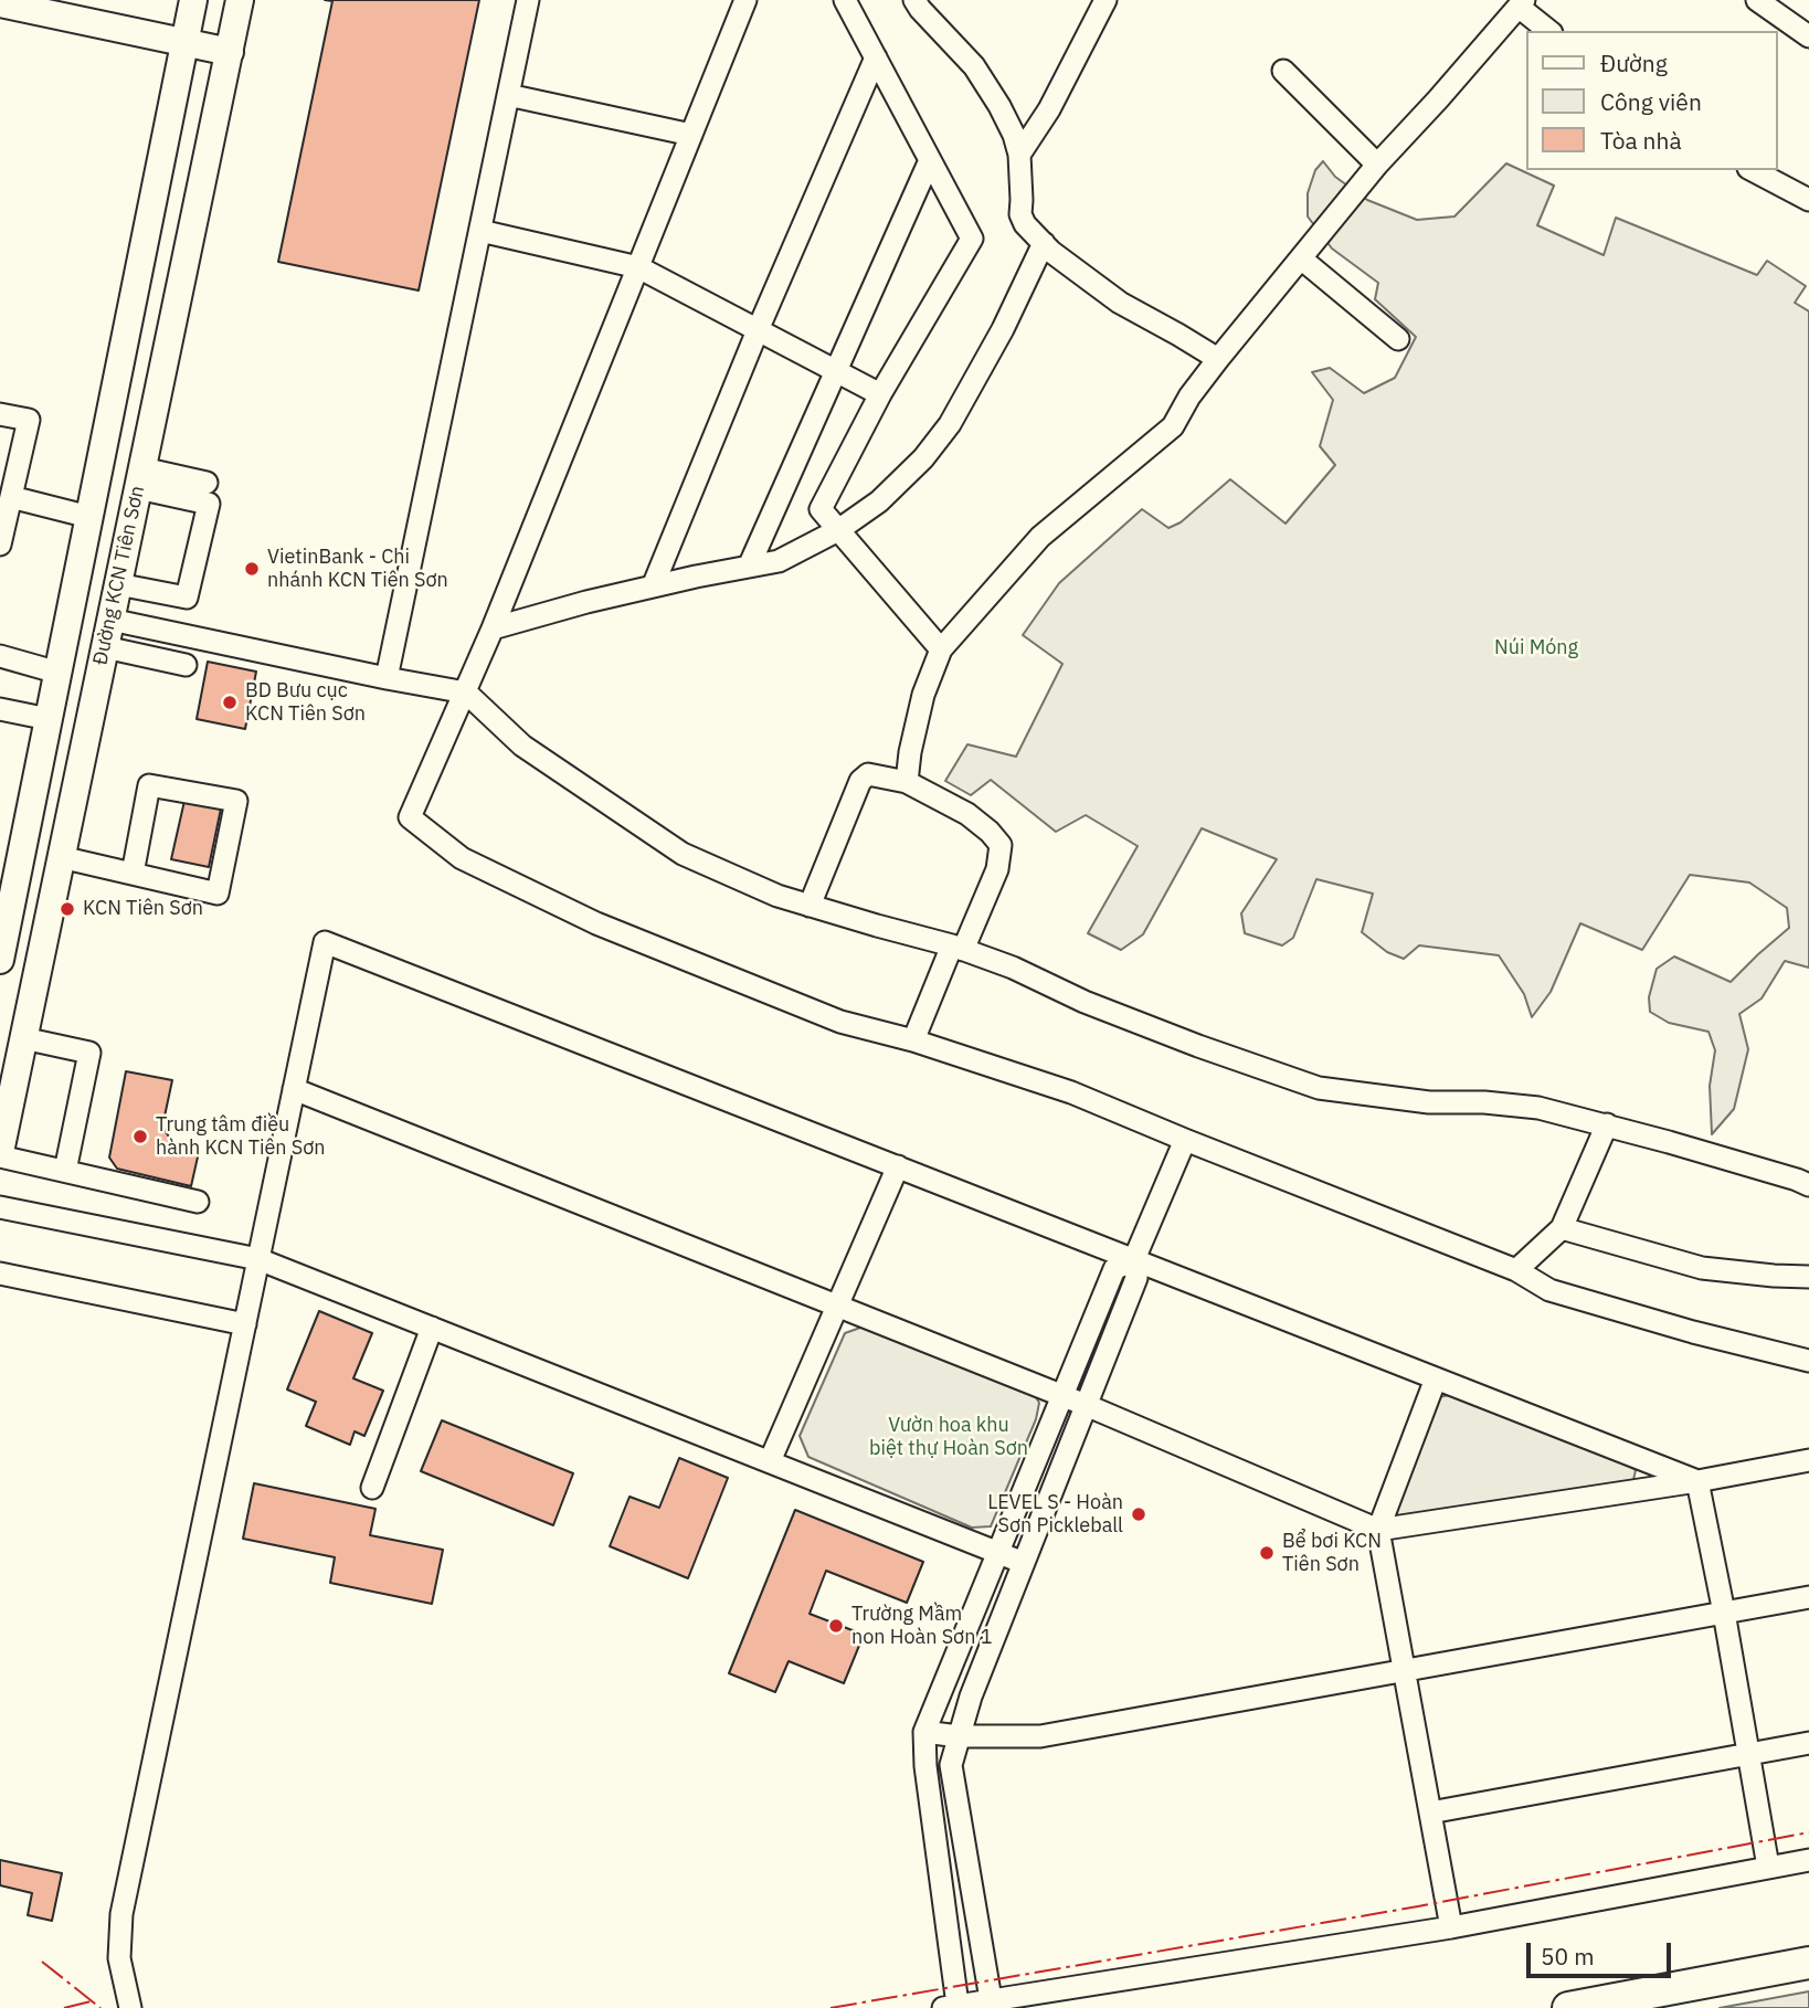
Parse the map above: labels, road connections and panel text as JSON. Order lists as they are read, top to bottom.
{
  "streets": {
    "main road": ["Đường KCN Tiên Sơn"]
  },
  "parks": ["Núi Móng", "Vườn hoa khu biệt thự Hoàn Sơn"],
  "places": [
    "VietinBank - Chi nhánh KCN Tiên Sơn",
    "BD Bưu cục KCN Tiên Sơn",
    "KCN Tiên Sơn",
    "Trung tâm điều hành KCN Tiên Sơn",
    "LEVEL S - Hoàn Sơn Pickleball",
    "Bể bơi KCN Tiên Sơn",
    "Trường Mầm non Hoàn Sơn 1"
  ],
  "legend": ["Đường", "Công viên", "Tòa nhà"],
  "scale_bar": "50 m"
}
